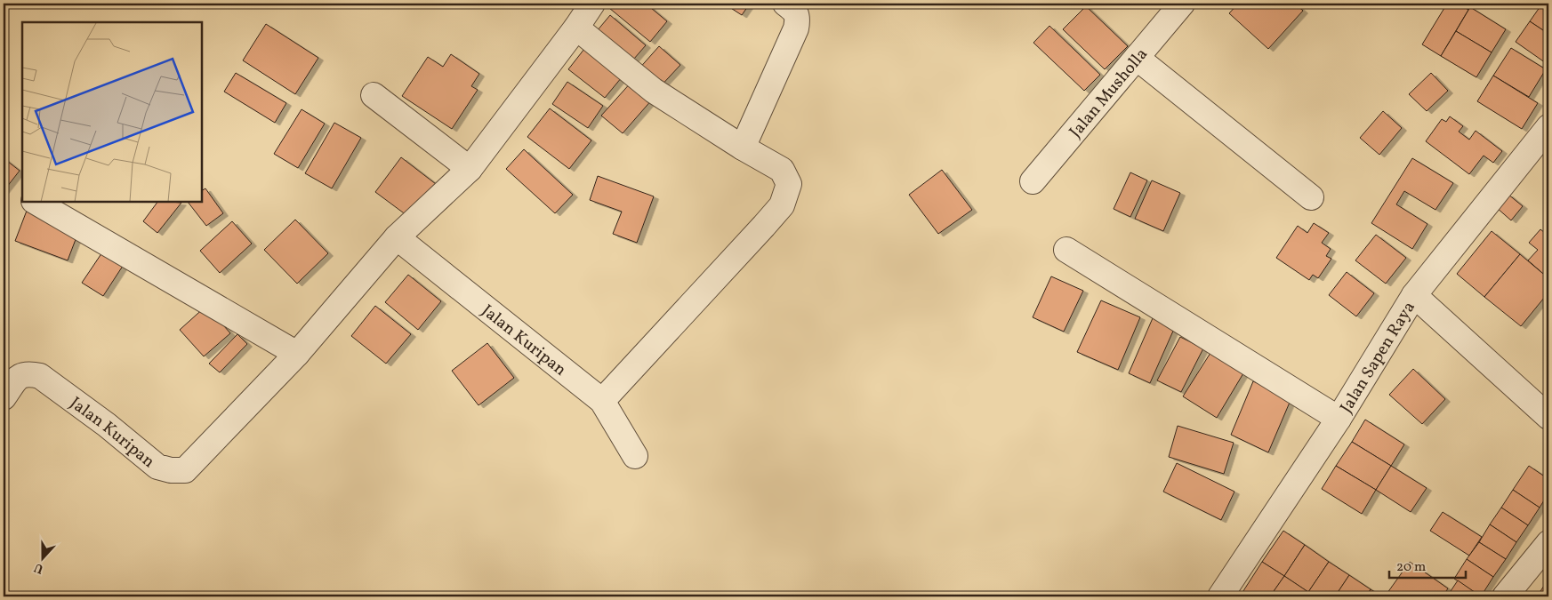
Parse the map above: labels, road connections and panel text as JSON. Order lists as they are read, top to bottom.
{
  "streets": {
    "street": ["Jalan Musholla", "Jalan Kuripan", "Jalan Sapen Raya"]
  },
  "scale_bar": "20 m",
  "north": "bottom"
}
